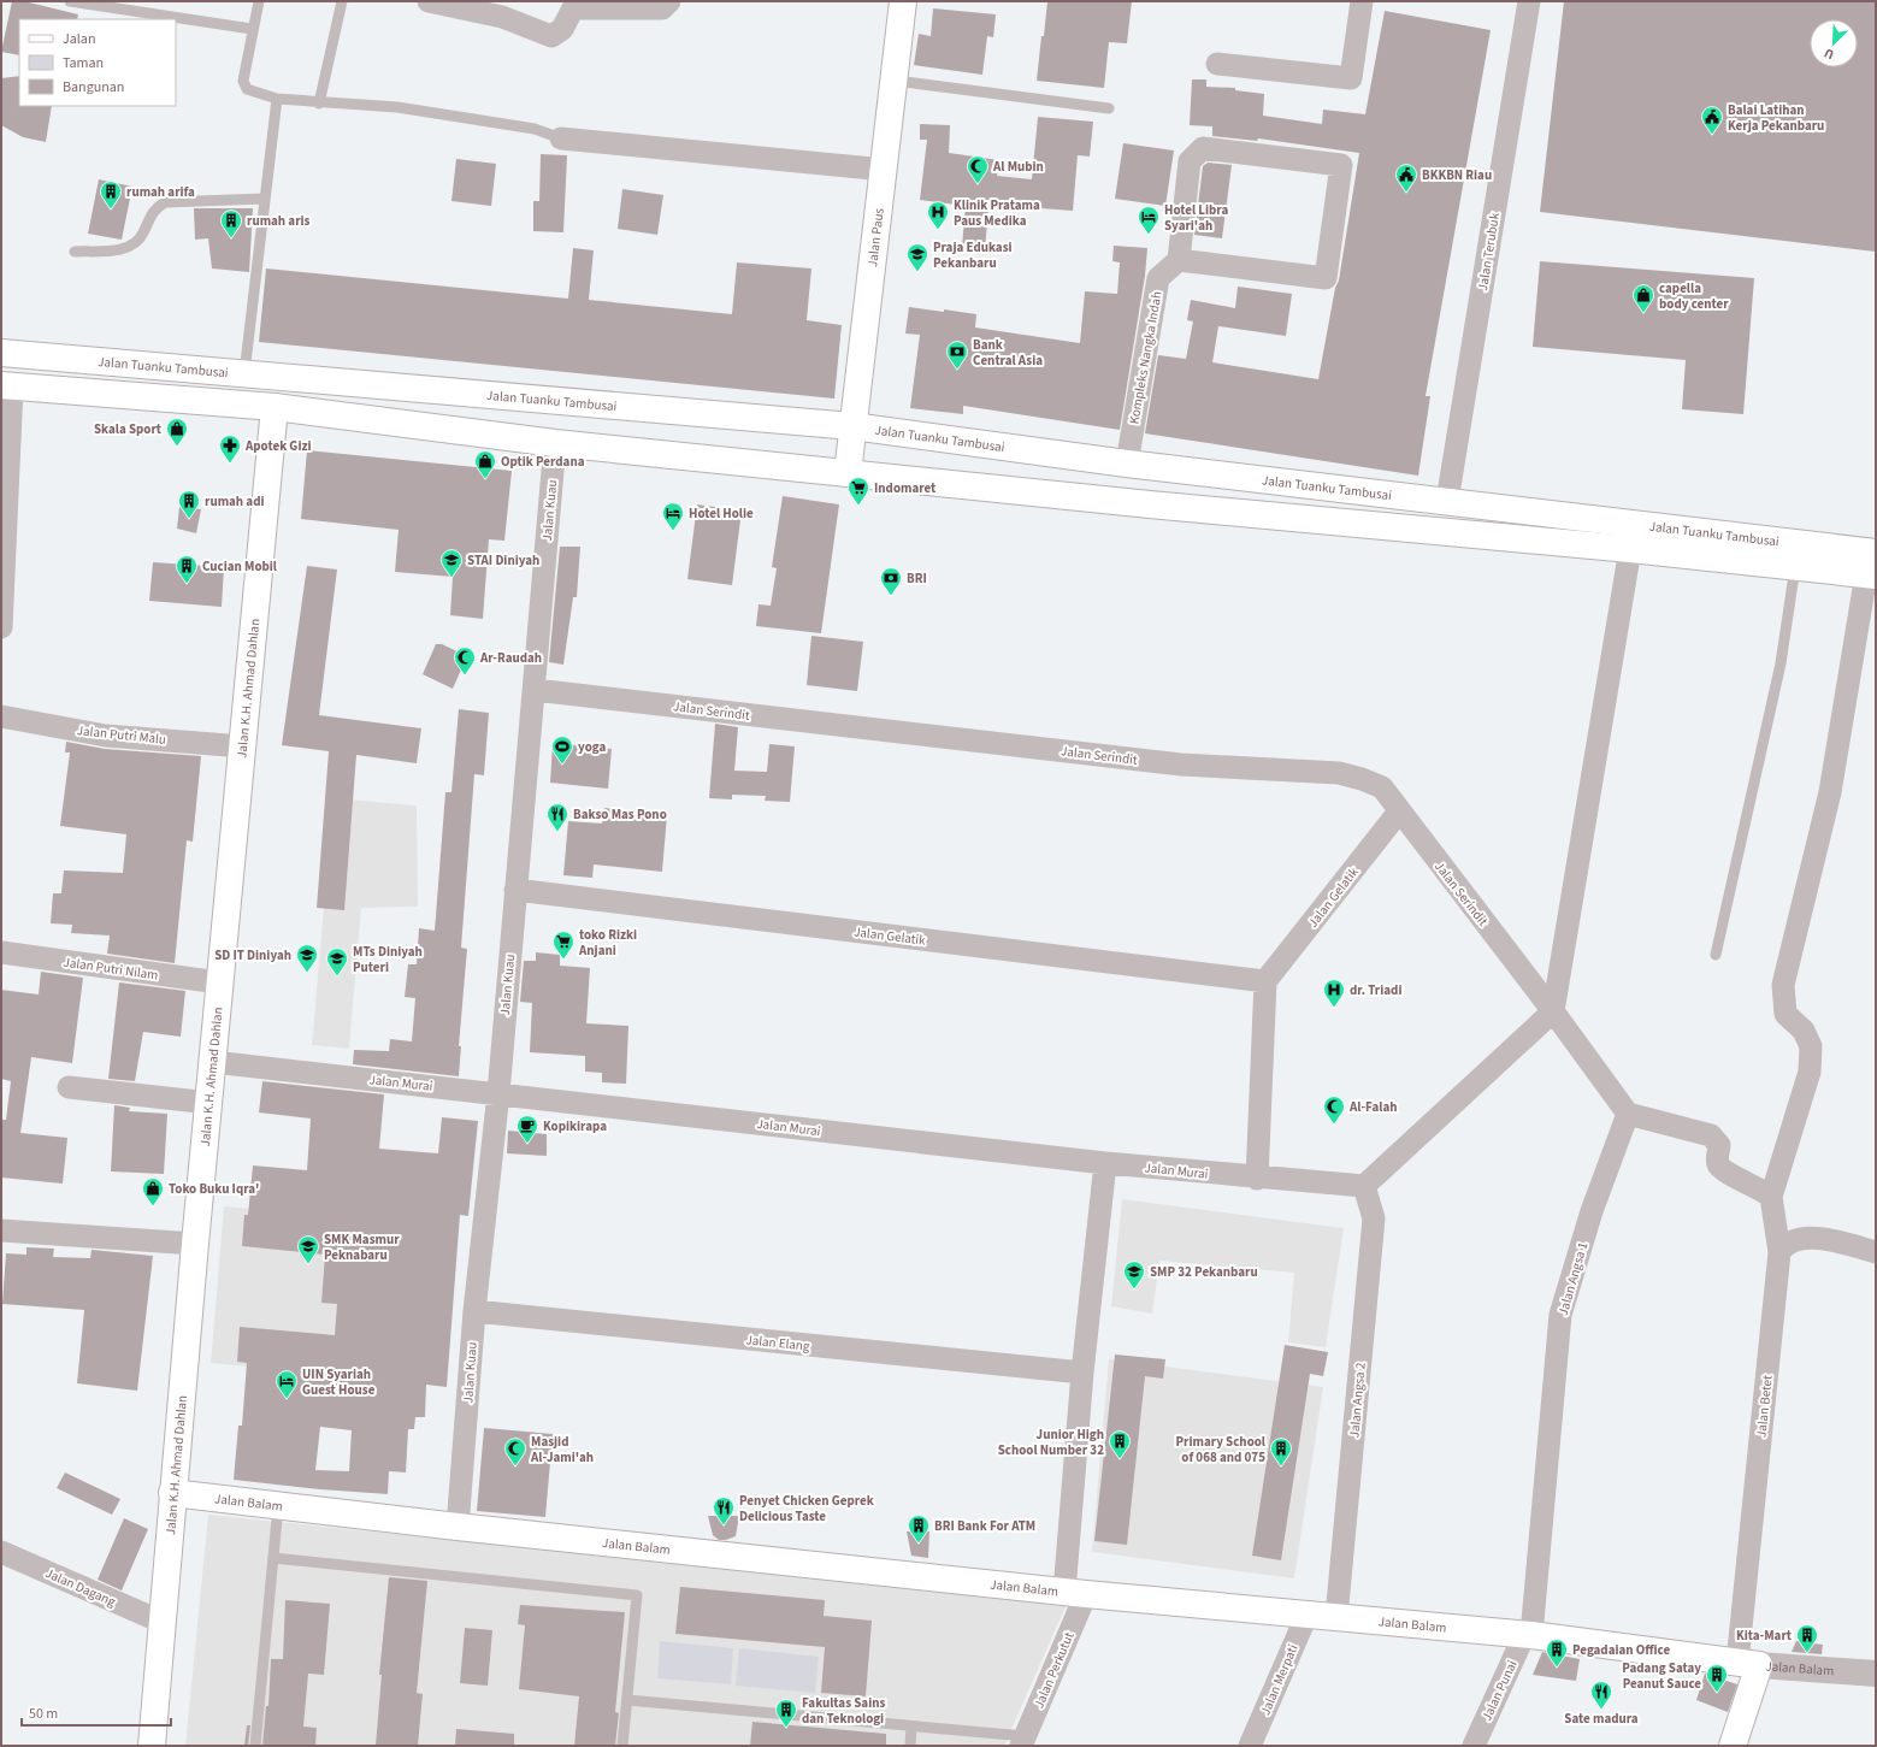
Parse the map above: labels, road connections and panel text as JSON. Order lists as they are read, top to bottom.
{
  "streets": {
    "main road": [
      "Jalan Paus",
      "Jalan Tuanku Tambusai",
      "Jalan K.H. Ahmad Dahlan",
      "Jalan Balam"
    ],
    "street": [
      "Jalan Terubuk",
      "Kompleks Nangka Indah",
      "Jalan Kuau",
      "Jalan Serindit",
      "Jalan Putri Malu",
      "Jalan Gelatik",
      "Jalan Putri Nilam",
      "Jalan Murai",
      "Jalan Angsa 1",
      "Jalan Elang",
      "Jalan Angsa 2",
      "Jalan Betet",
      "Jalan Dagang",
      "Jalan Perkutut",
      "Jalan Merpati",
      "Jalan Punai"
    ]
  },
  "crossings": [
    ["Jalan Paus", "Jalan Tuanku Tambusai"],
    ["Jalan Terubuk", "Jalan Tuanku Tambusai"],
    ["Kompleks Nangka Indah", "Jalan Tuanku Tambusai"],
    ["Jalan Tuanku Tambusai", "Jalan Kuau"],
    ["Jalan Tuanku Tambusai", "Jalan K.H. Ahmad Dahlan"],
    ["Jalan Kuau", "Jalan Serindit"],
    ["Jalan Kuau", "Jalan Gelatik"],
    ["Jalan Kuau", "Jalan Murai"],
    ["Jalan Kuau", "Jalan Elang"],
    ["Jalan Kuau", "Jalan Balam"],
    ["Jalan K.H. Ahmad Dahlan", "Jalan Putri Malu"],
    ["Jalan K.H. Ahmad Dahlan", "Jalan Putri Nilam"],
    ["Jalan K.H. Ahmad Dahlan", "Jalan Murai"],
    ["Jalan K.H. Ahmad Dahlan", "Jalan Balam"],
    ["Jalan K.H. Ahmad Dahlan", "Jalan Dagang"],
    ["Jalan Serindit", "Jalan Gelatik"],
    ["Jalan Murai", "Jalan Angsa 2"],
    ["Jalan Murai", "Jalan Perkutut"],
    ["Jalan Angsa 1", "Jalan Balam"],
    ["Jalan Angsa 1", "Jalan Punai"],
    ["Jalan Elang", "Jalan Perkutut"],
    ["Jalan Angsa 2", "Jalan Balam"],
    ["Jalan Betet", "Jalan Balam"],
    ["Jalan Balam", "Jalan Perkutut"],
    ["Jalan Balam", "Jalan Merpati"],
    ["Jalan Balam", "Jalan Punai"]
  ],
  "places": {
    "public building": ["Balai Latihan Kerja Pekanbaru", "BKKBN Riau"],
    "mosque": [
      "Al Mubin",
      "Ar-Raudah",
      "Al-Falah",
      "Masjid Al-Jami'ah"
    ],
    "building": [
      "rumah arifa",
      "rumah aris",
      "rumah adi",
      "Cucian Mobil",
      "Junior High School Number 32",
      "Primary School of 068 and 075",
      "BRI Bank For ATM",
      "Kita-Mart",
      "Pegadaian Office",
      "Padang Satay Peanut Sauce",
      "Fakultas Sains dan Teknologi"
    ],
    "hospital": ["Klinik Pratama Paus Medika", "dr. Triadi"],
    "hotel": ["Hotel Libra Syari'ah", "Hotel Holie", "UIN Syariah Guest House"],
    "school or university": [
      "Praja Edukasi Pekanbaru",
      "STAI Diniyah",
      "SD IT Diniyah",
      "MTs Diniyah Puteri",
      "SMK Masmur Peknabaru",
      "SMP 32 Pekanbaru"
    ],
    "shop": [
      "capella body center",
      "Skala Sport",
      "Optik Perdana",
      "Toko Buku Iqra'"
    ],
    "bank": ["Bank Central Asia", "BRI"],
    "pharmacy": ["Apotek Gizi"],
    "supermarket": ["Indomaret", "toko Rizki Anjani"],
    "sports": ["yoga"],
    "restaurant": ["Bakso Mas Pono", "Penyet Chicken Geprek Delicious Taste", "Sate madura"],
    "cafe": ["Kopikirapa"]
  },
  "legend": ["Jalan", "Taman", "Bangunan"],
  "scale_bar": "50 m",
  "north": "bottom left"
}
